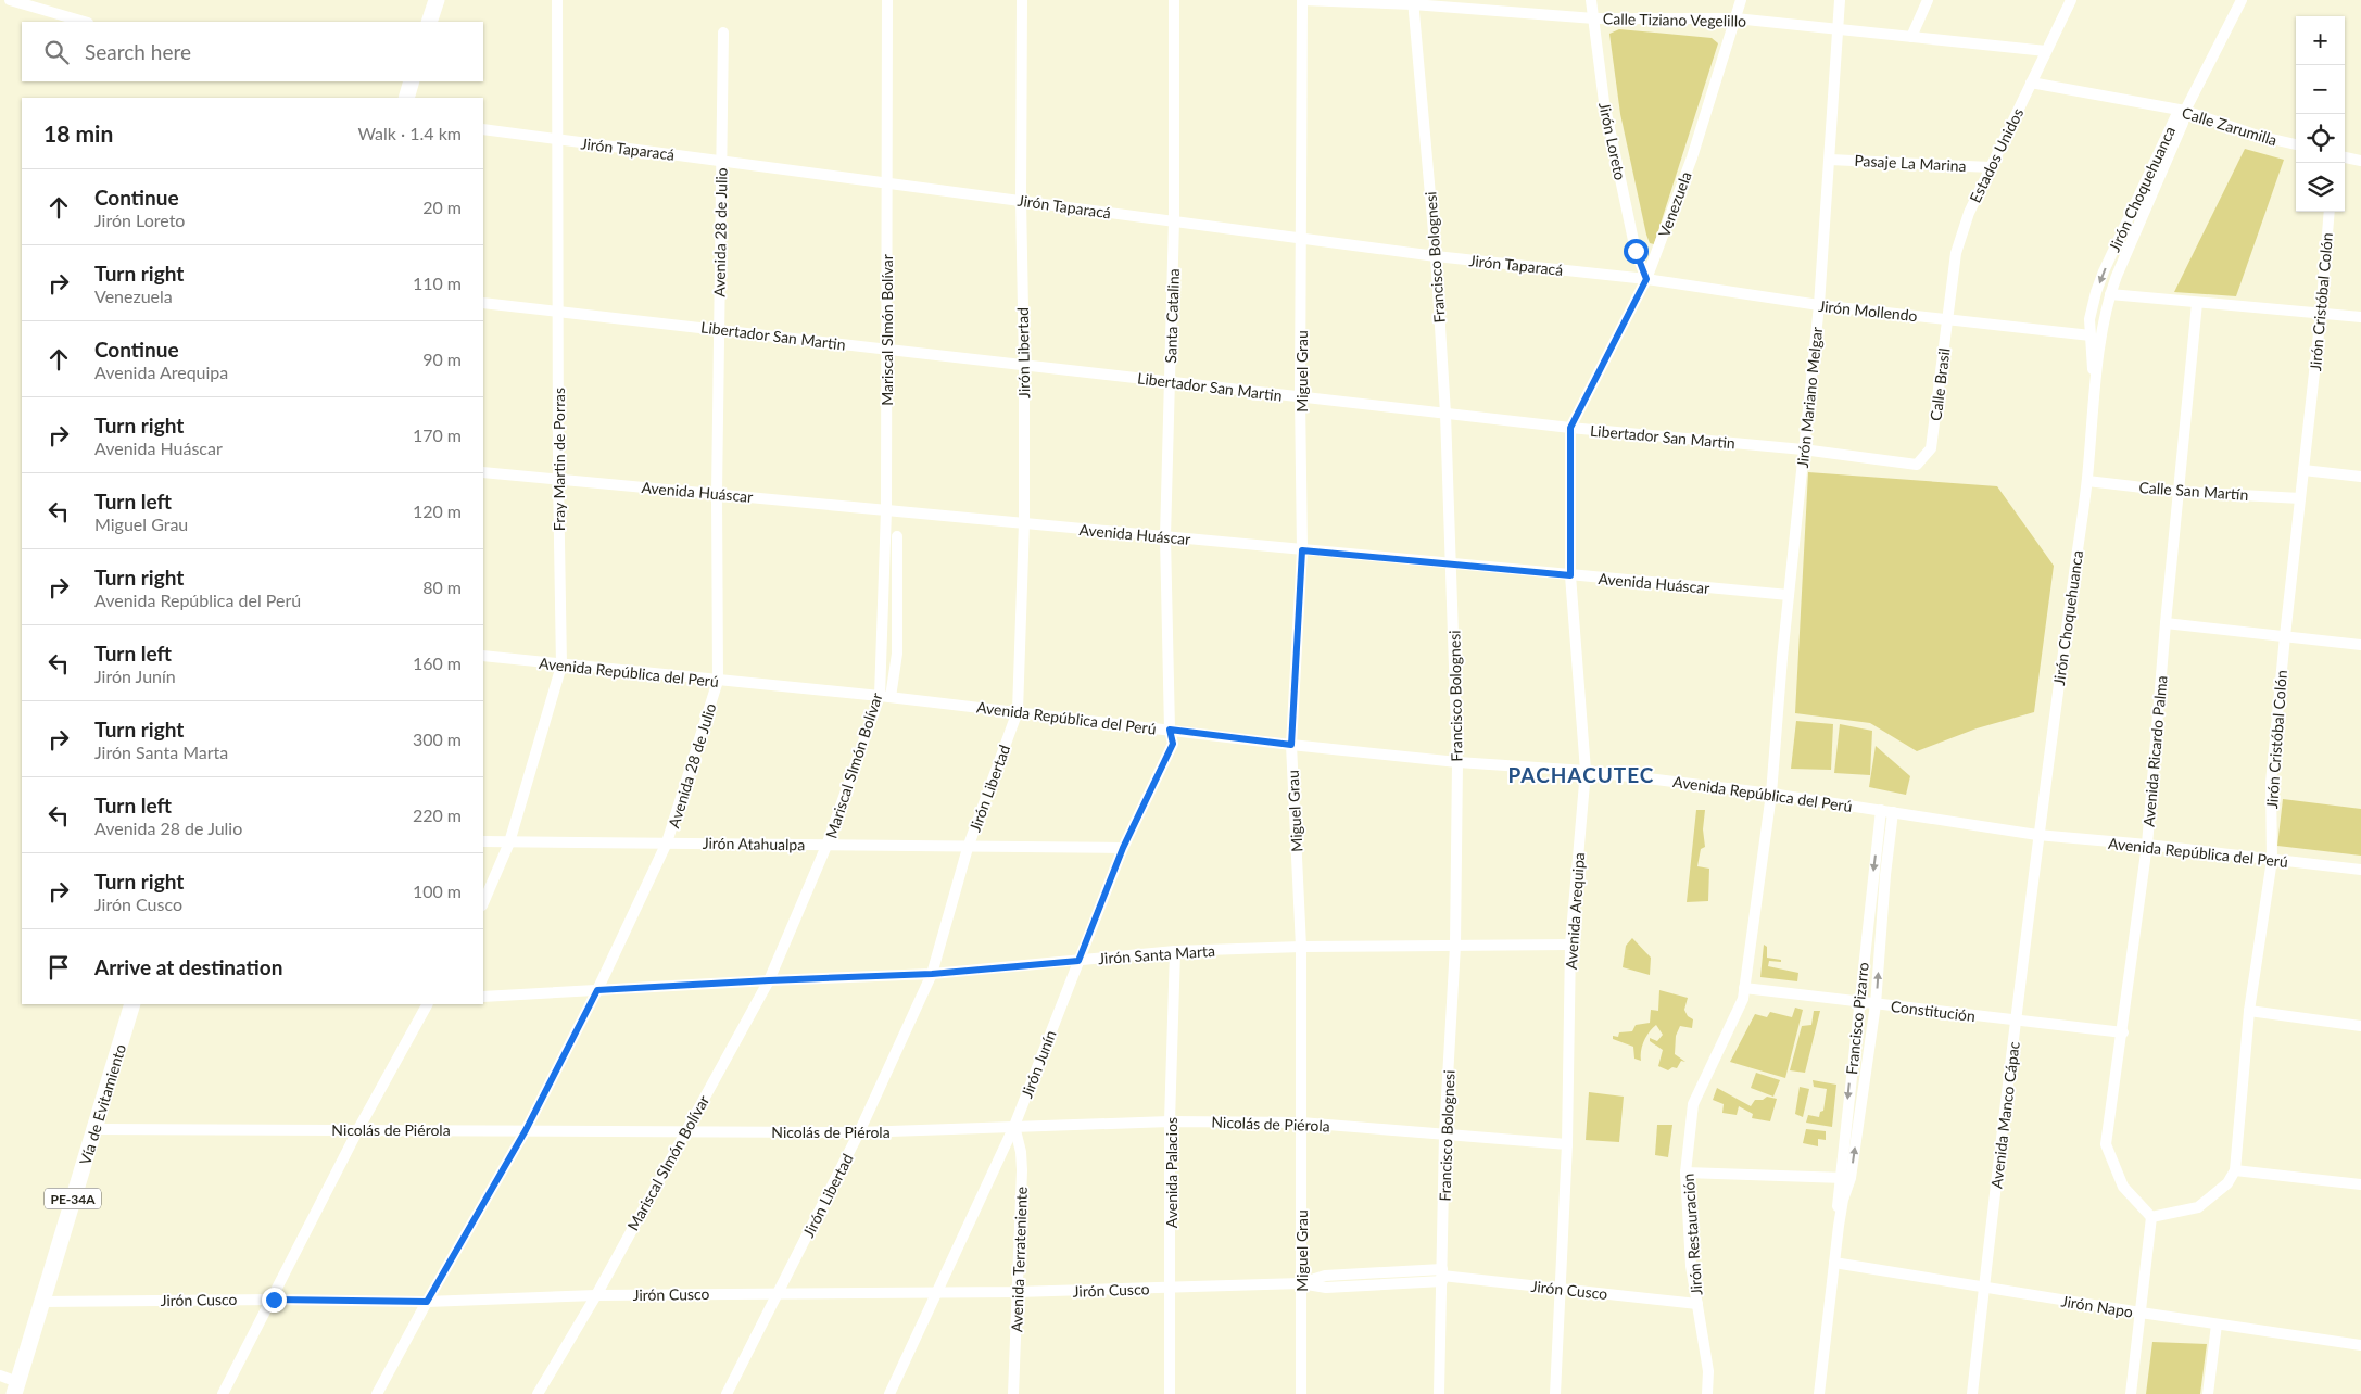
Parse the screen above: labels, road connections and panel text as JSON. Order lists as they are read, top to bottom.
{
  "streets": {
    "highway": ["Vía de Evitamiento", "PE-34A"],
    "street": [
      "Calle Tiziano Vegelillo",
      "Calle Zarumilla",
      "Jirón Loreto",
      "Jirón Taparacá",
      "Estados Unidos",
      "Pasaje La Marina",
      "Jirón Choquehuanca",
      "Venezuela",
      "Avenida 28 de Julio",
      "Francisco Bolognesi",
      "Jirón Cristóbal Colón",
      "Jirón Mollendo",
      "Santa Catalina",
      "Mariscal SImón Bolívar",
      "Libertador San Martin",
      "Jirón Libertad",
      "Miguel Grau",
      "Calle Brasil",
      "Jirón Mariano Melgar",
      "Fray Martin de Porras",
      "Calle San Martín",
      "Avenida Huáscar",
      "Avenida República del Perú",
      "Avenida Ricardo Palma",
      "Jirón Atahualpa",
      "Avenida Arequipa",
      "Jirón Santa Marta",
      "Constitución",
      "Francisco Pizarro",
      "Jirón Junín",
      "Avenida Manco Cápac",
      "Nicolás de Piérola",
      "Avenida Palacios",
      "Jirón Restauración",
      "Avenida Terrateniente",
      "Jirón Cusco",
      "Jirón Napo"
    ]
  },
  "crossings": [
    ["Calle Tiziano Vegelillo", "Jirón Loreto"],
    ["Calle Tiziano Vegelillo", "Estados Unidos"],
    ["Calle Tiziano Vegelillo", "Venezuela"],
    ["Calle Tiziano Vegelillo", "Francisco Bolognesi"],
    ["Calle Tiziano Vegelillo", "Miguel Grau"],
    ["Calle Tiziano Vegelillo", "Jirón Mariano Melgar"],
    ["Calle Zarumilla", "Estados Unidos"],
    ["Calle Zarumilla", "Jirón Choquehuanca"],
    ["Jirón Loreto", "Jirón Taparacá"],
    ["Jirón Loreto", "Venezuela"],
    ["Jirón Loreto", "Jirón Mollendo"],
    ["Jirón Taparacá", "Venezuela"],
    ["Jirón Taparacá", "Avenida 28 de Julio"],
    ["Jirón Taparacá", "Francisco Bolognesi"],
    ["Jirón Taparacá", "Jirón Mollendo"],
    ["Jirón Taparacá", "Santa Catalina"],
    ["Jirón Taparacá", "Mariscal SImón Bolívar"],
    ["Jirón Taparacá", "Jirón Libertad"],
    ["Jirón Taparacá", "Miguel Grau"],
    ["Jirón Taparacá", "Fray Martin de Porras"],
    ["Estados Unidos", "Pasaje La Marina"],
    ["Estados Unidos", "Jirón Mollendo"],
    ["Estados Unidos", "Calle Brasil"],
    ["Pasaje La Marina", "Jirón Mariano Melgar"],
    ["Jirón Choquehuanca", "Jirón Mollendo"],
    ["Jirón Choquehuanca", "Calle San Martín"],
    ["Jirón Choquehuanca", "Avenida República del Perú"],
    ["Jirón Choquehuanca", "Avenida Manco Cápac"],
    ["Venezuela", "Jirón Mollendo"],
    ["Venezuela", "Libertador San Martin"],
    ["Venezuela", "Avenida Arequipa"],
    ["Avenida 28 de Julio", "Libertador San Martin"],
    ["Avenida 28 de Julio", "Avenida Huáscar"],
    ["Avenida 28 de Julio", "Avenida República del Perú"],
    ["Avenida 28 de Julio", "Jirón Atahualpa"],
    ["Avenida 28 de Julio", "Jirón Santa Marta"],
    ["Avenida 28 de Julio", "Nicolás de Piérola"],
    ["Avenida 28 de Julio", "Jirón Cusco"],
    ["Francisco Bolognesi", "Libertador San Martin"],
    ["Francisco Bolognesi", "Avenida Huáscar"],
    ["Francisco Bolognesi", "Avenida República del Perú"],
    ["Francisco Bolognesi", "Jirón Santa Marta"],
    ["Francisco Bolognesi", "Nicolás de Piérola"],
    ["Francisco Bolognesi", "Jirón Cusco"],
    ["Jirón Cristóbal Colón", "Calle San Martín"],
    ["Jirón Cristóbal Colón", "Avenida República del Perú"],
    ["Jirón Mollendo", "Calle Brasil"],
    ["Jirón Mollendo", "Jirón Mariano Melgar"],
    ["Santa Catalina", "Libertador San Martin"],
    ["Santa Catalina", "Avenida Huáscar"],
    ["Santa Catalina", "Avenida República del Perú"],
    ["Santa Catalina", "Jirón Junín"],
    ["Mariscal SImón Bolívar", "Libertador San Martin"],
    ["Mariscal SImón Bolívar", "Avenida Huáscar"],
    ["Mariscal SImón Bolívar", "Avenida República del Perú"],
    ["Mariscal SImón Bolívar", "Jirón Atahualpa"],
    ["Mariscal SImón Bolívar", "Jirón Santa Marta"],
    ["Mariscal SImón Bolívar", "Nicolás de Piérola"],
    ["Mariscal SImón Bolívar", "Jirón Cusco"],
    ["Libertador San Martin", "Jirón Libertad"],
    ["Libertador San Martin", "Miguel Grau"],
    ["Libertador San Martin", "Calle Brasil"],
    ["Libertador San Martin", "Jirón Mariano Melgar"],
    ["Libertador San Martin", "Fray Martin de Porras"],
    ["Libertador San Martin", "Avenida Arequipa"],
    ["Jirón Libertad", "Avenida Huáscar"],
    ["Jirón Libertad", "Avenida República del Perú"],
    ["Jirón Libertad", "Jirón Atahualpa"],
    ["Jirón Libertad", "Jirón Santa Marta"],
    ["Jirón Libertad", "Nicolás de Piérola"],
    ["Jirón Libertad", "Jirón Cusco"],
    ["Miguel Grau", "Avenida Huáscar"],
    ["Miguel Grau", "Avenida República del Perú"],
    ["Miguel Grau", "Jirón Santa Marta"],
    ["Miguel Grau", "Nicolás de Piérola"],
    ["Miguel Grau", "Jirón Cusco"],
    ["Jirón Mariano Melgar", "Avenida Huáscar"],
    ["Jirón Mariano Melgar", "Avenida República del Perú"],
    ["Jirón Mariano Melgar", "Jirón Restauración"],
    ["Fray Martin de Porras", "Avenida Huáscar"],
    ["Fray Martin de Porras", "Avenida República del Perú"],
    ["Fray Martin de Porras", "Jirón Atahualpa"],
    ["Calle San Martín", "Avenida Ricardo Palma"],
    ["Avenida Huáscar", "Avenida Arequipa"],
    ["Avenida República del Perú", "Avenida Ricardo Palma"],
    ["Avenida República del Perú", "Avenida Arequipa"],
    ["Avenida República del Perú", "Francisco Pizarro"],
    ["Avenida República del Perú", "Jirón Junín"],
    ["Avenida República del Perú", "Avenida Manco Cápac"],
    ["Avenida República del Perú", "Jirón Restauración"],
    ["Avenida Ricardo Palma", "Constitución"],
    ["Jirón Atahualpa", "Jirón Junín"],
    ["Avenida Arequipa", "Jirón Santa Marta"],
    ["Avenida Arequipa", "Nicolás de Piérola"],
    ["Avenida Arequipa", "Jirón Cusco"],
    ["Jirón Santa Marta", "Jirón Junín"],
    ["Jirón Santa Marta", "Avenida Palacios"],
    ["Constitución", "Francisco Pizarro"],
    ["Constitución", "Avenida Manco Cápac"],
    ["Constitución", "Jirón Restauración"],
    ["Francisco Pizarro", "Jirón Napo"],
    ["Jirón Junín", "Nicolás de Piérola"],
    ["Jirón Junín", "Avenida Terrateniente"],
    ["Jirón Junín", "Jirón Cusco"],
    ["Vía de Evitamiento", "Nicolás de Piérola"],
    ["Vía de Evitamiento", "Jirón Cusco"],
    ["Avenida Manco Cápac", "Jirón Napo"],
    ["Nicolás de Piérola", "Avenida Palacios"],
    ["Nicolás de Piérola", "Avenida Terrateniente"],
    ["Avenida Palacios", "Jirón Cusco"],
    ["Jirón Restauración", "Jirón Cusco"],
    ["Avenida Terrateniente", "Jirón Cusco"]
  ],
  "districts": ["PACHACUTEC"],
  "page": {
    "map_buttons": ["+", "−"],
    "search": "Search here",
    "heading": ["18 min", "Walk · 1.4 km"],
    "list": [
      ["Continue", "Jirón Loreto", "20 m"],
      ["Turn right", "Venezuela", "110 m"],
      ["Continue", "Avenida Arequipa", "90 m"],
      ["Turn right", "Avenida Huáscar", "170 m"],
      ["Turn left", "Miguel Grau", "120 m"],
      ["Turn right", "Avenida República del Perú", "80 m"],
      ["Turn left", "Jirón Junín", "160 m"],
      ["Turn right", "Jirón Santa Marta", "300 m"],
      ["Turn left", "Avenida 28 de Julio", "220 m"],
      ["Turn right", "Jirón Cusco", "100 m"],
      "Arrive at destination"
    ]
  }
}
